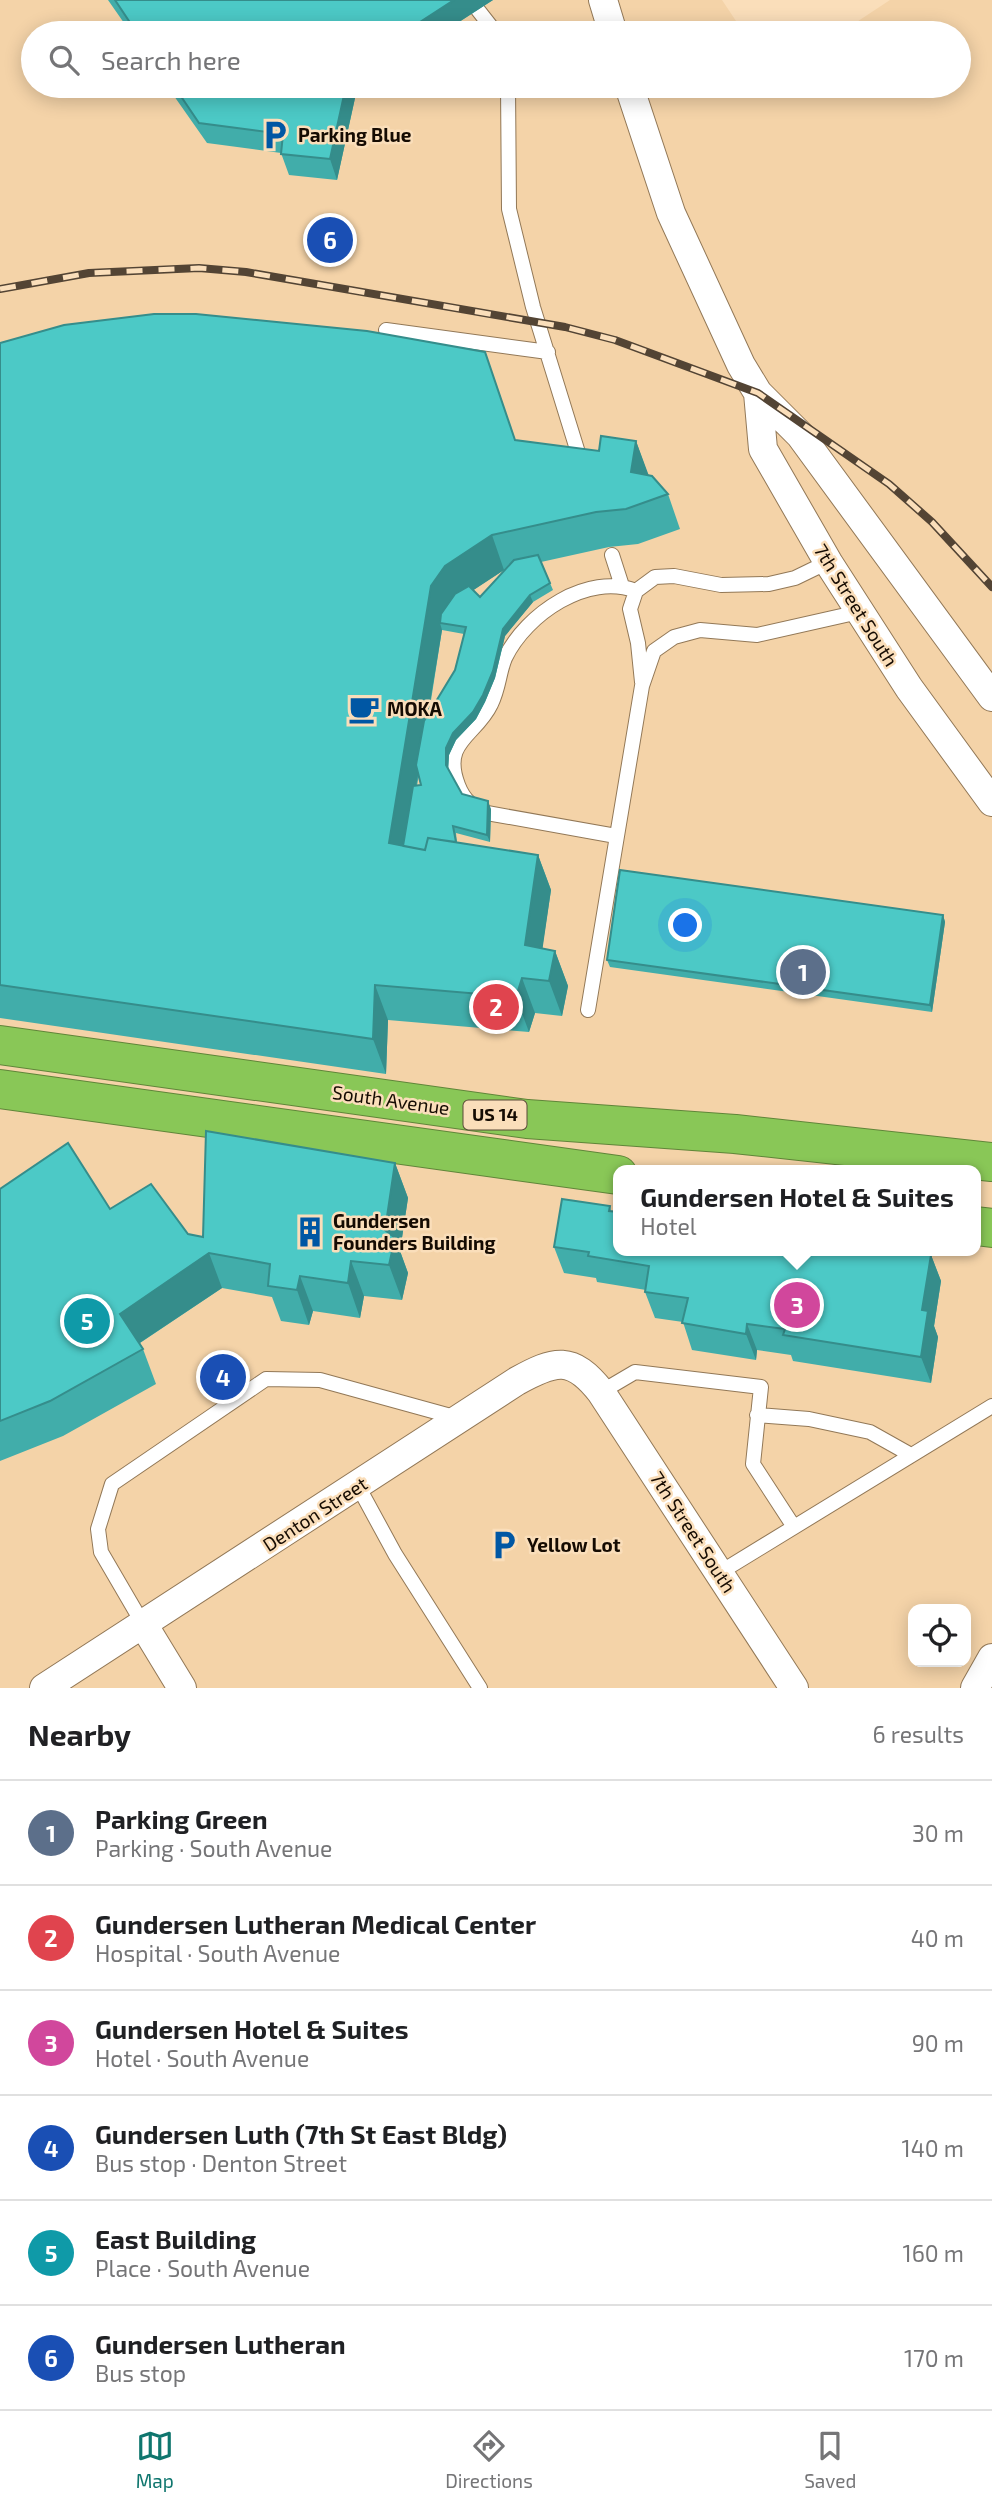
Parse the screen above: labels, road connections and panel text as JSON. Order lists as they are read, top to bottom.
{
  "streets": {
    "highway": ["South Avenue", "US 14"],
    "street": ["7th Street South", "Denton Street"]
  },
  "crossings": [
    ["7th Street South", "Denton Street"]
  ],
  "places": {
    "parking": ["Parking Blue", "Yellow Lot"],
    "cafe": ["MOKA"],
    "building": ["Gundersen Founders Building"]
  },
  "page": {
    "search": "Search here",
    "pins": [
      "6",
      "1",
      "2",
      "3",
      "5",
      "4"
    ],
    "popup": ["Gundersen Hotel & Suites", "Hotel"],
    "heading": ["Nearby", "6 results"],
    "list": [
      {
        "mark": "1",
        "name": "Parking Green",
        "note": "Parking · South Avenue",
        "value": "30 m"
      },
      {
        "mark": "2",
        "name": "Gundersen Lutheran Medical Center",
        "note": "Hospital · South Avenue",
        "value": "40 m"
      },
      {
        "mark": "3",
        "name": "Gundersen Hotel & Suites",
        "note": "Hotel · South Avenue",
        "value": "90 m"
      },
      {
        "mark": "4",
        "name": "Gundersen Luth (7th St East Bldg)",
        "note": "Bus stop · Denton Street",
        "value": "140 m"
      },
      {
        "mark": "5",
        "name": "East Building",
        "note": "Place · South Avenue",
        "value": "160 m"
      },
      {
        "mark": "6",
        "name": "Gundersen Lutheran",
        "note": "Bus stop",
        "value": "170 m"
      }
    ],
    "nav": ["Map", "Directions", "Saved"]
  }
}
